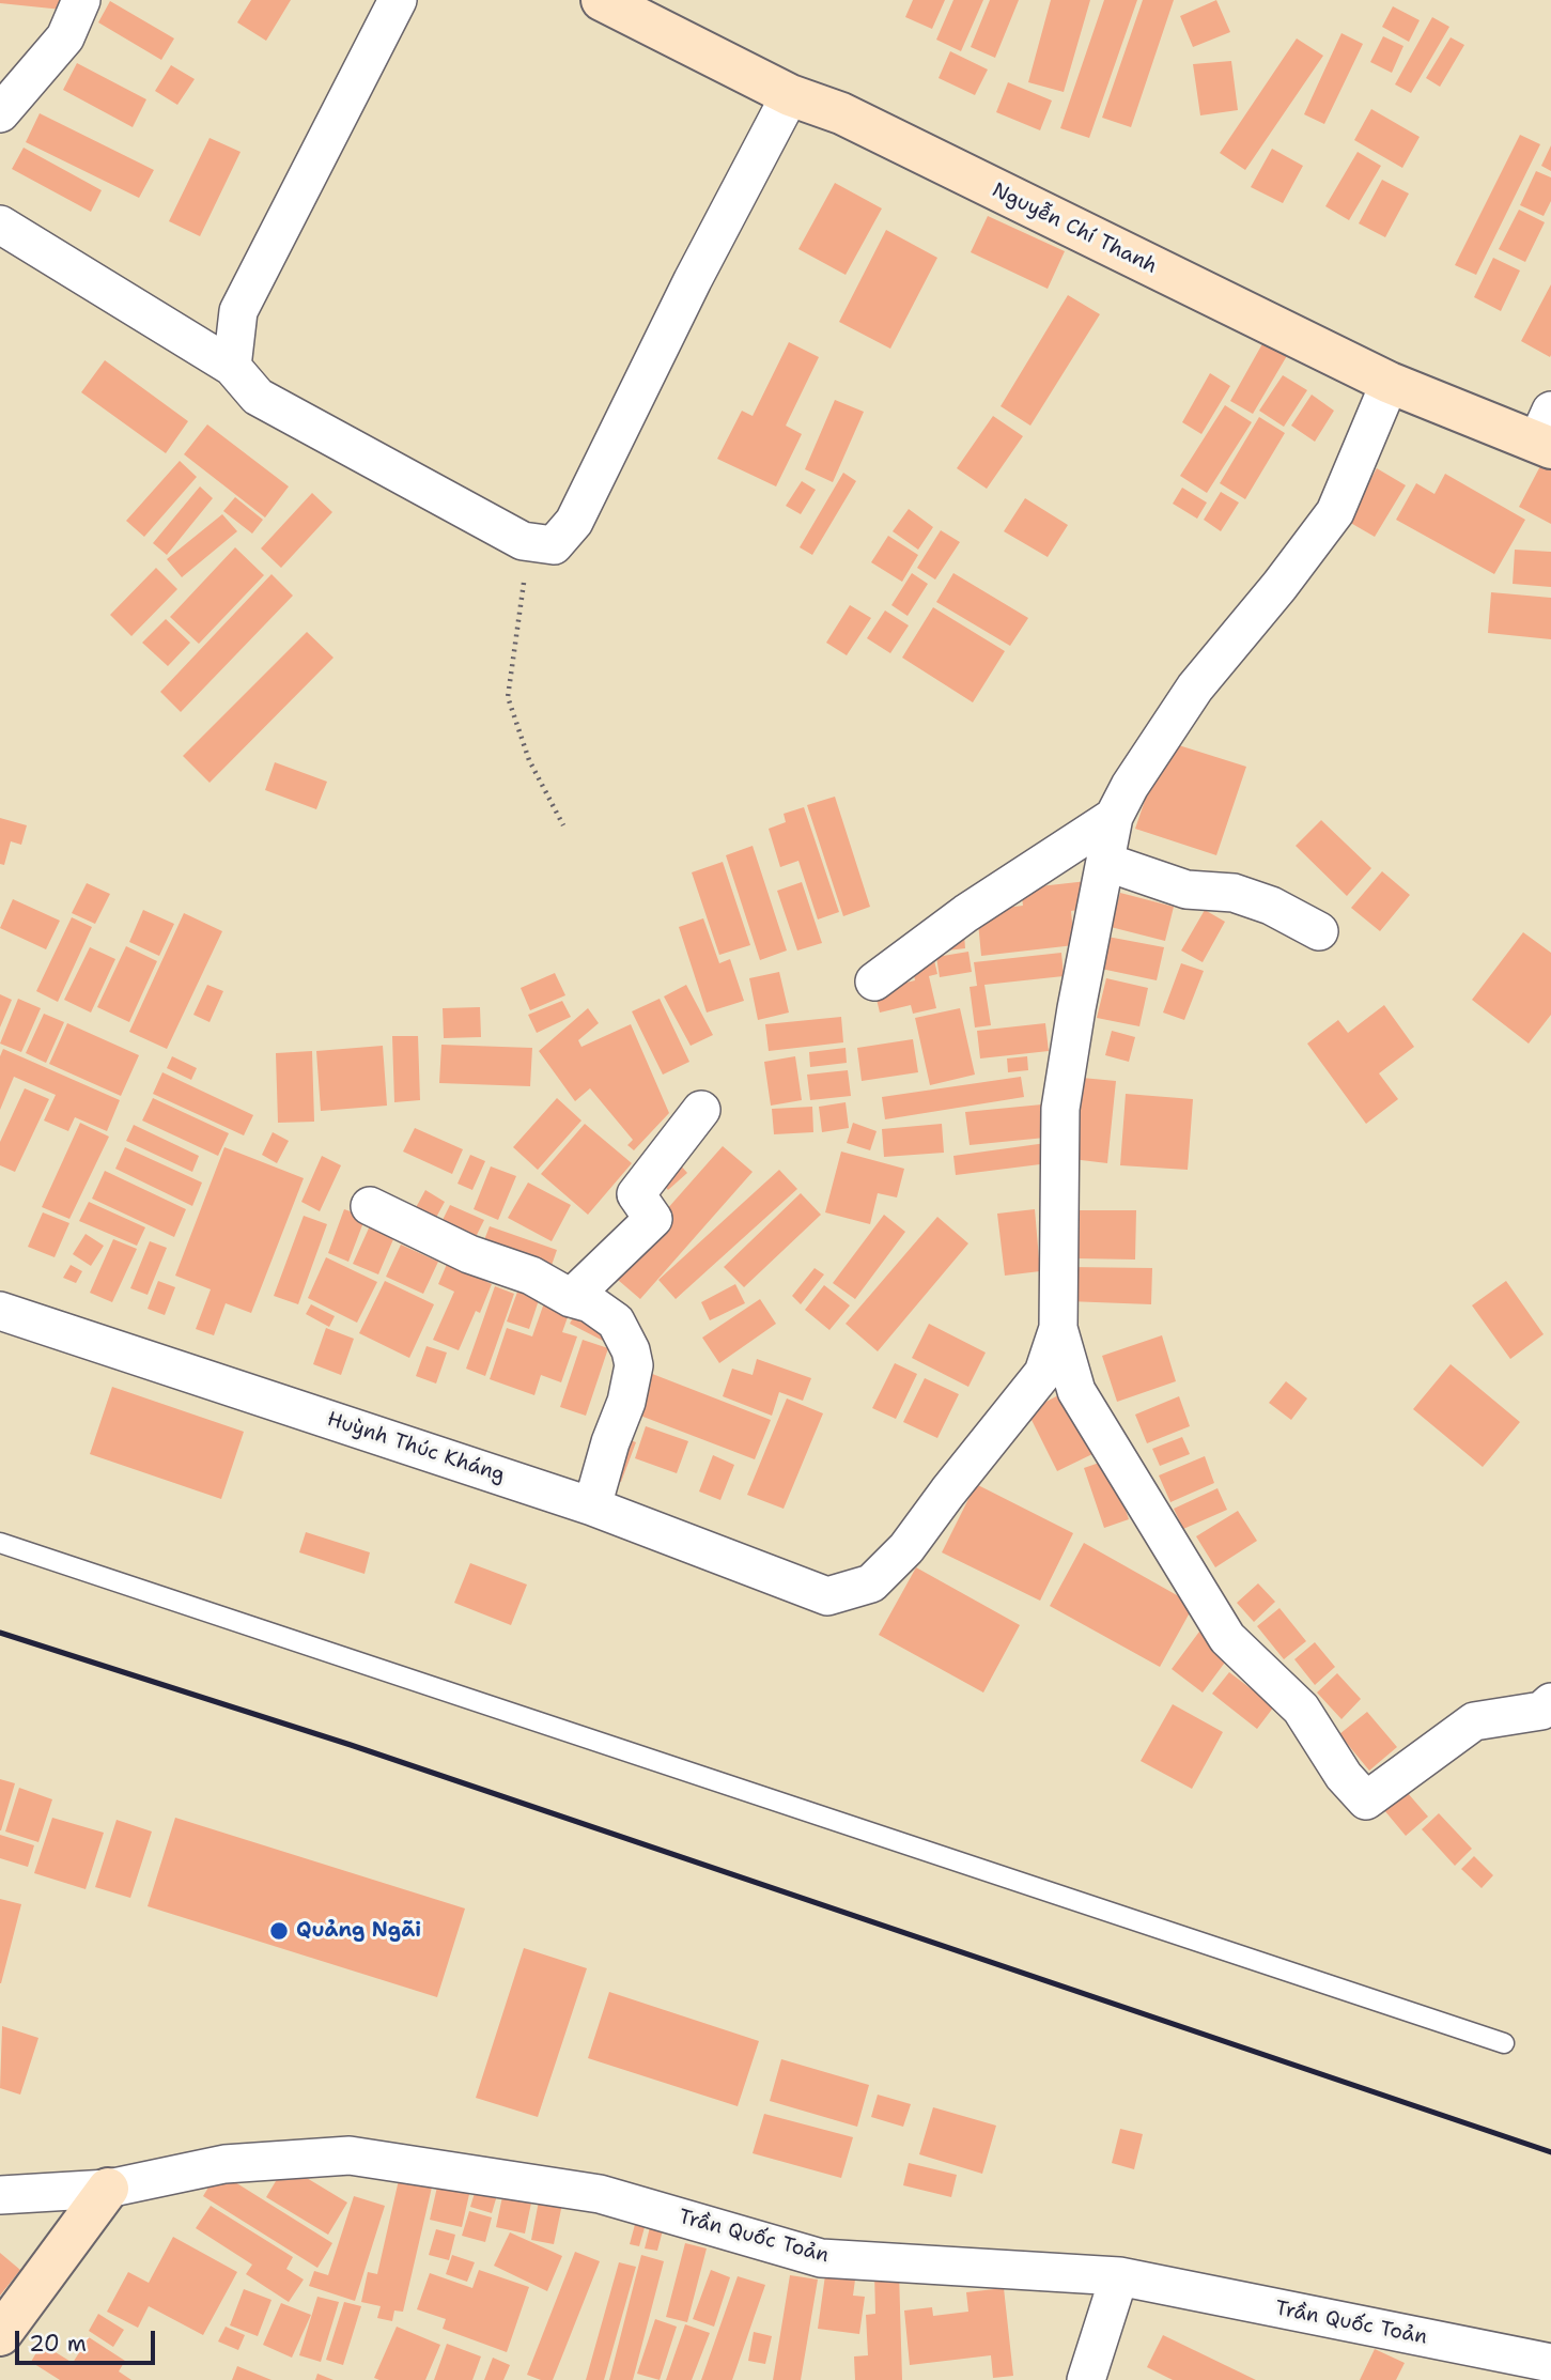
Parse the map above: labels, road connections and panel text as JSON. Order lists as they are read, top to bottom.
{
  "streets": {
    "main road": ["Nguyễn Chí Thanh"],
    "street": ["Huỳnh Thúc Kháng", "Trần Quốc Toản"]
  },
  "places": ["Quảng Ngãi"],
  "scale_bar": "20 m"
}
